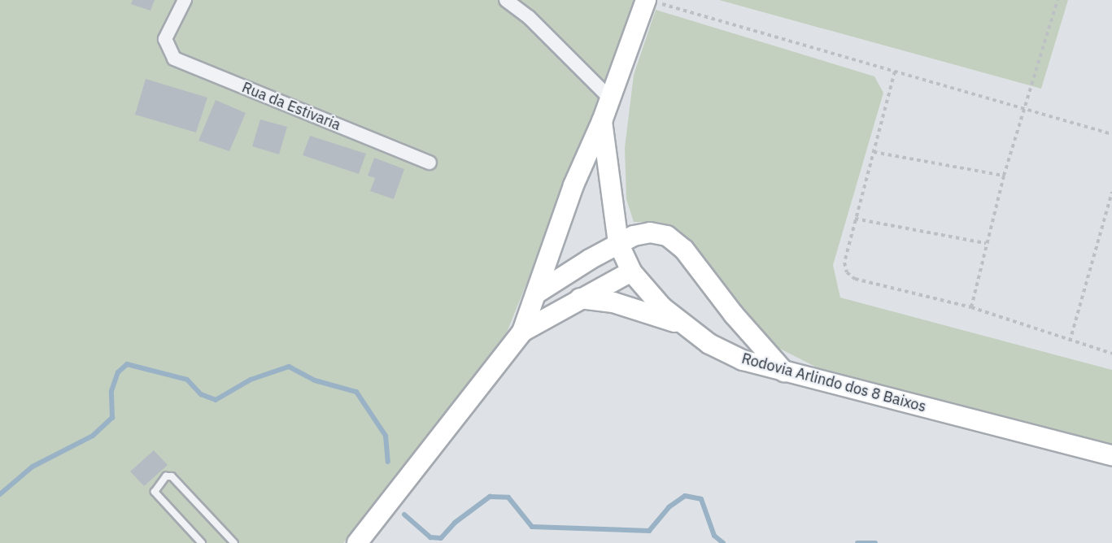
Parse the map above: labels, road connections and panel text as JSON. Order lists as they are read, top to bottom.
{
  "streets": {
    "main road": ["Rodovia Arlindo dos 8 Baixos"],
    "street": ["Rua da Estivaria"]
  }
}
